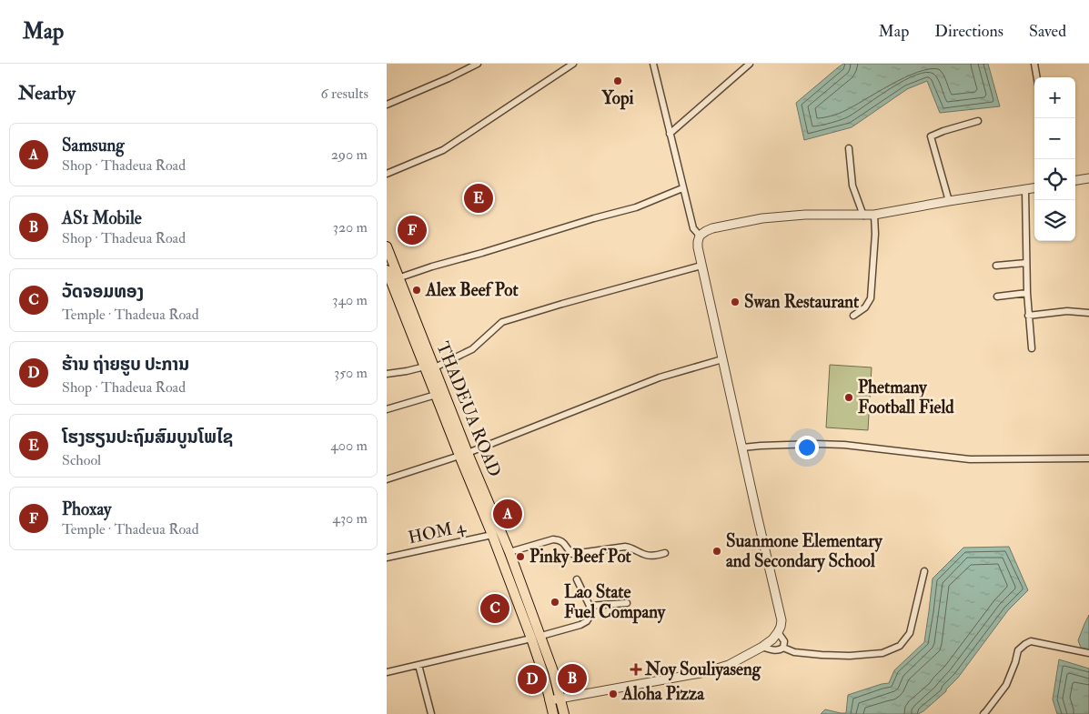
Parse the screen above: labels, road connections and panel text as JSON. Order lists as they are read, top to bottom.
{
  "streets": {
    "main road": ["THADEUA ROAD"],
    "street": ["HOM 4"]
  },
  "crossings": [
    ["THADEUA ROAD", "HOM 4"]
  ],
  "places": {
    "other": [
      "Yopi",
      "Alex Beef Pot",
      "Swan Restaurant",
      "Phetmany Football Field",
      "Suanmone Elementary and Secondary School",
      "Pinky Beef Pot",
      "Lao State Fuel Company",
      "Aloha Pizza"
    ],
    "health": ["Noy Souliyaseng"]
  },
  "page": {
    "header": "Map",
    "nav": ["Map", "Directions", "Saved"],
    "heading": ["Nearby", "6 results"],
    "map_buttons": ["+", "−"],
    "list": [
      {
        "mark": "A",
        "name": "Samsung",
        "note": "Shop · Thadeua Road",
        "value": "290 m"
      },
      {
        "mark": "B",
        "name": "AS1 Mobile",
        "note": "Shop · Thadeua Road",
        "value": "320 m"
      },
      {
        "mark": "C",
        "name": "ວັດຈອມທອງ",
        "note": "Temple · Thadeua Road",
        "value": "340 m"
      },
      {
        "mark": "D",
        "name": "ຮ້ານ ຖ່າຍຮູບ ປະການ",
        "note": "Shop · Thadeua Road",
        "value": "350 m"
      },
      {
        "mark": "E",
        "name": "ໂຮງຮຽນປະຖົມສົມບູນໂພໄຊ",
        "note": "School",
        "value": "400 m"
      },
      {
        "mark": "F",
        "name": "Phoxay",
        "note": "Temple · Thadeua Road",
        "value": "430 m"
      }
    ],
    "pins": [
      "E",
      "F",
      "A",
      "C",
      "B",
      "D"
    ]
  }
}
